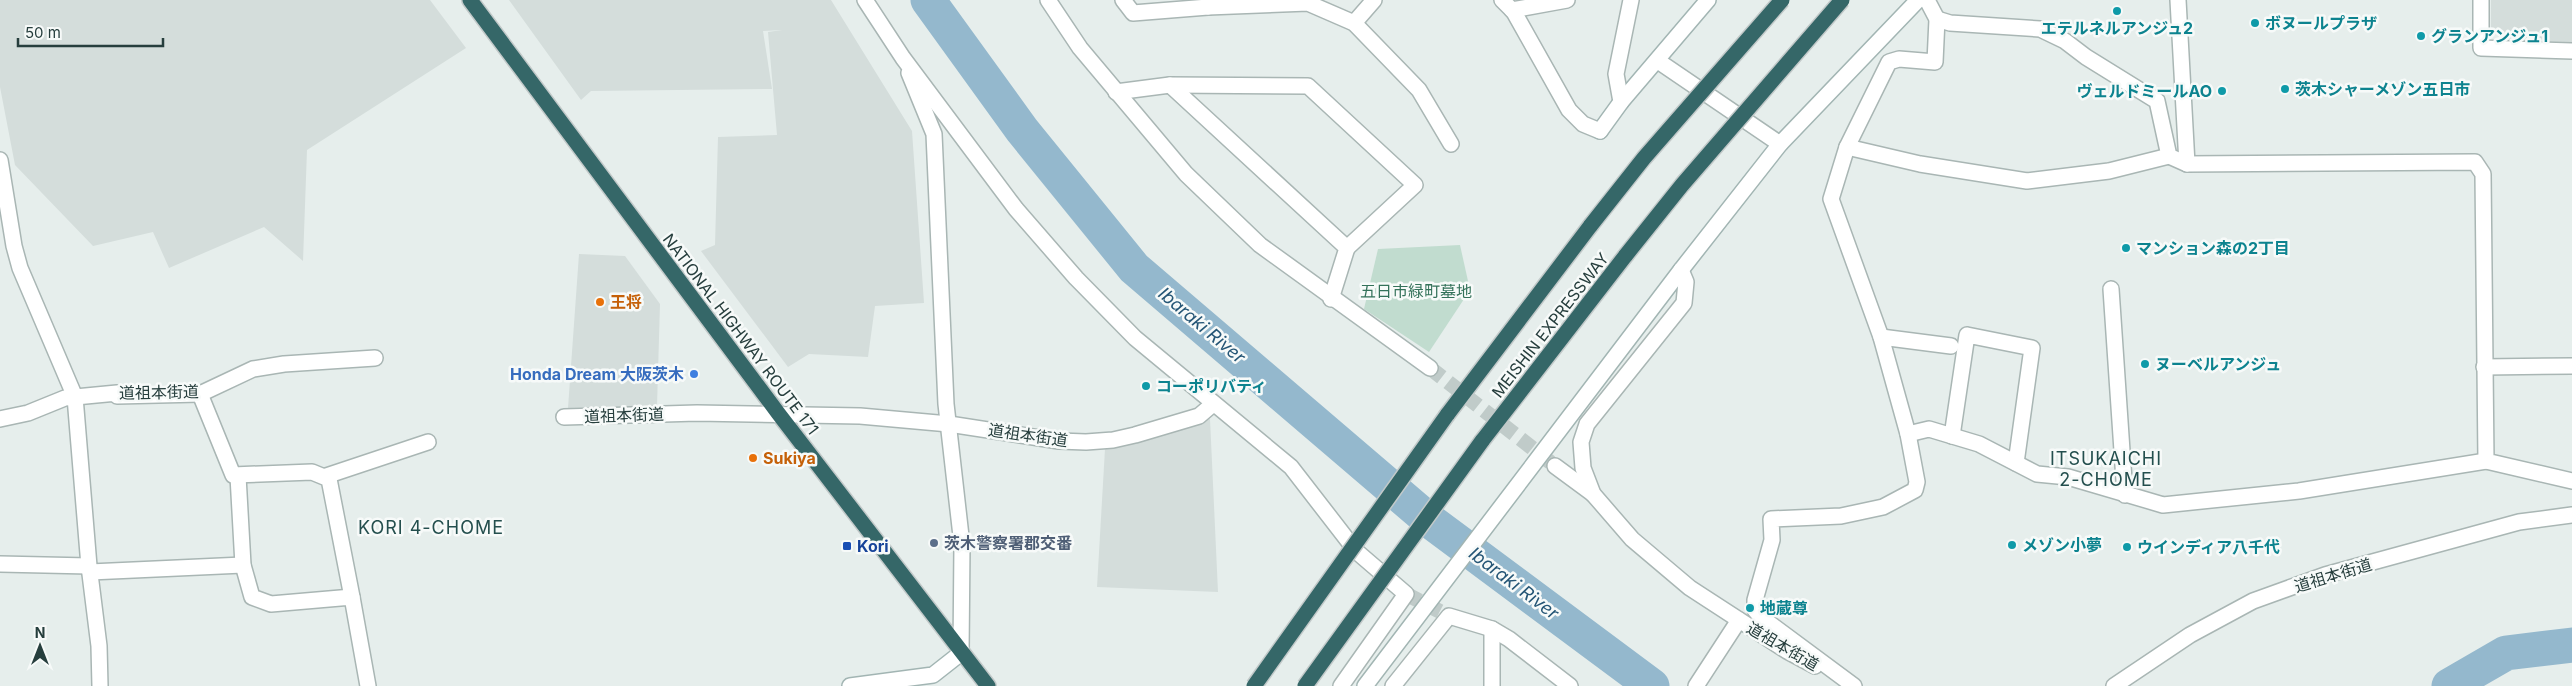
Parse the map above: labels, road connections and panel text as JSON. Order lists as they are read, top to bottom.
{
  "streets": {
    "highway": ["MEISHIN EXPRESSWAY", "NATIONAL HIGHWAY ROUTE 171"],
    "street": ["道祖本街道"]
  },
  "crossings": [
    ["NATIONAL HIGHWAY ROUTE 171", "道祖本街道"]
  ],
  "districts": ["ITSUKAICHI 2-CHOME", "KORI 4-CHOME"],
  "water": ["Ibaraki River"],
  "parks": ["五日市緑町墓地"],
  "places": {
    "other": [
      "エテルネルアンジュ2",
      "ボヌールプラザ",
      "グランアンジュ1",
      "茨木シャーメゾン五日市",
      "ヴェルドミールAO",
      "マンション森の2丁目",
      "王将",
      "ヌーベルアンジュ",
      "Honda Dream 大阪茨木",
      "コーポリバティ",
      "Sukiya",
      "茨木警察署郡交番",
      "メゾン小夢",
      "ウインディア八千代",
      "地蔵尊"
    ],
    "transit": ["Kori"]
  },
  "scale_bar": "50 m",
  "north": "top"
}
